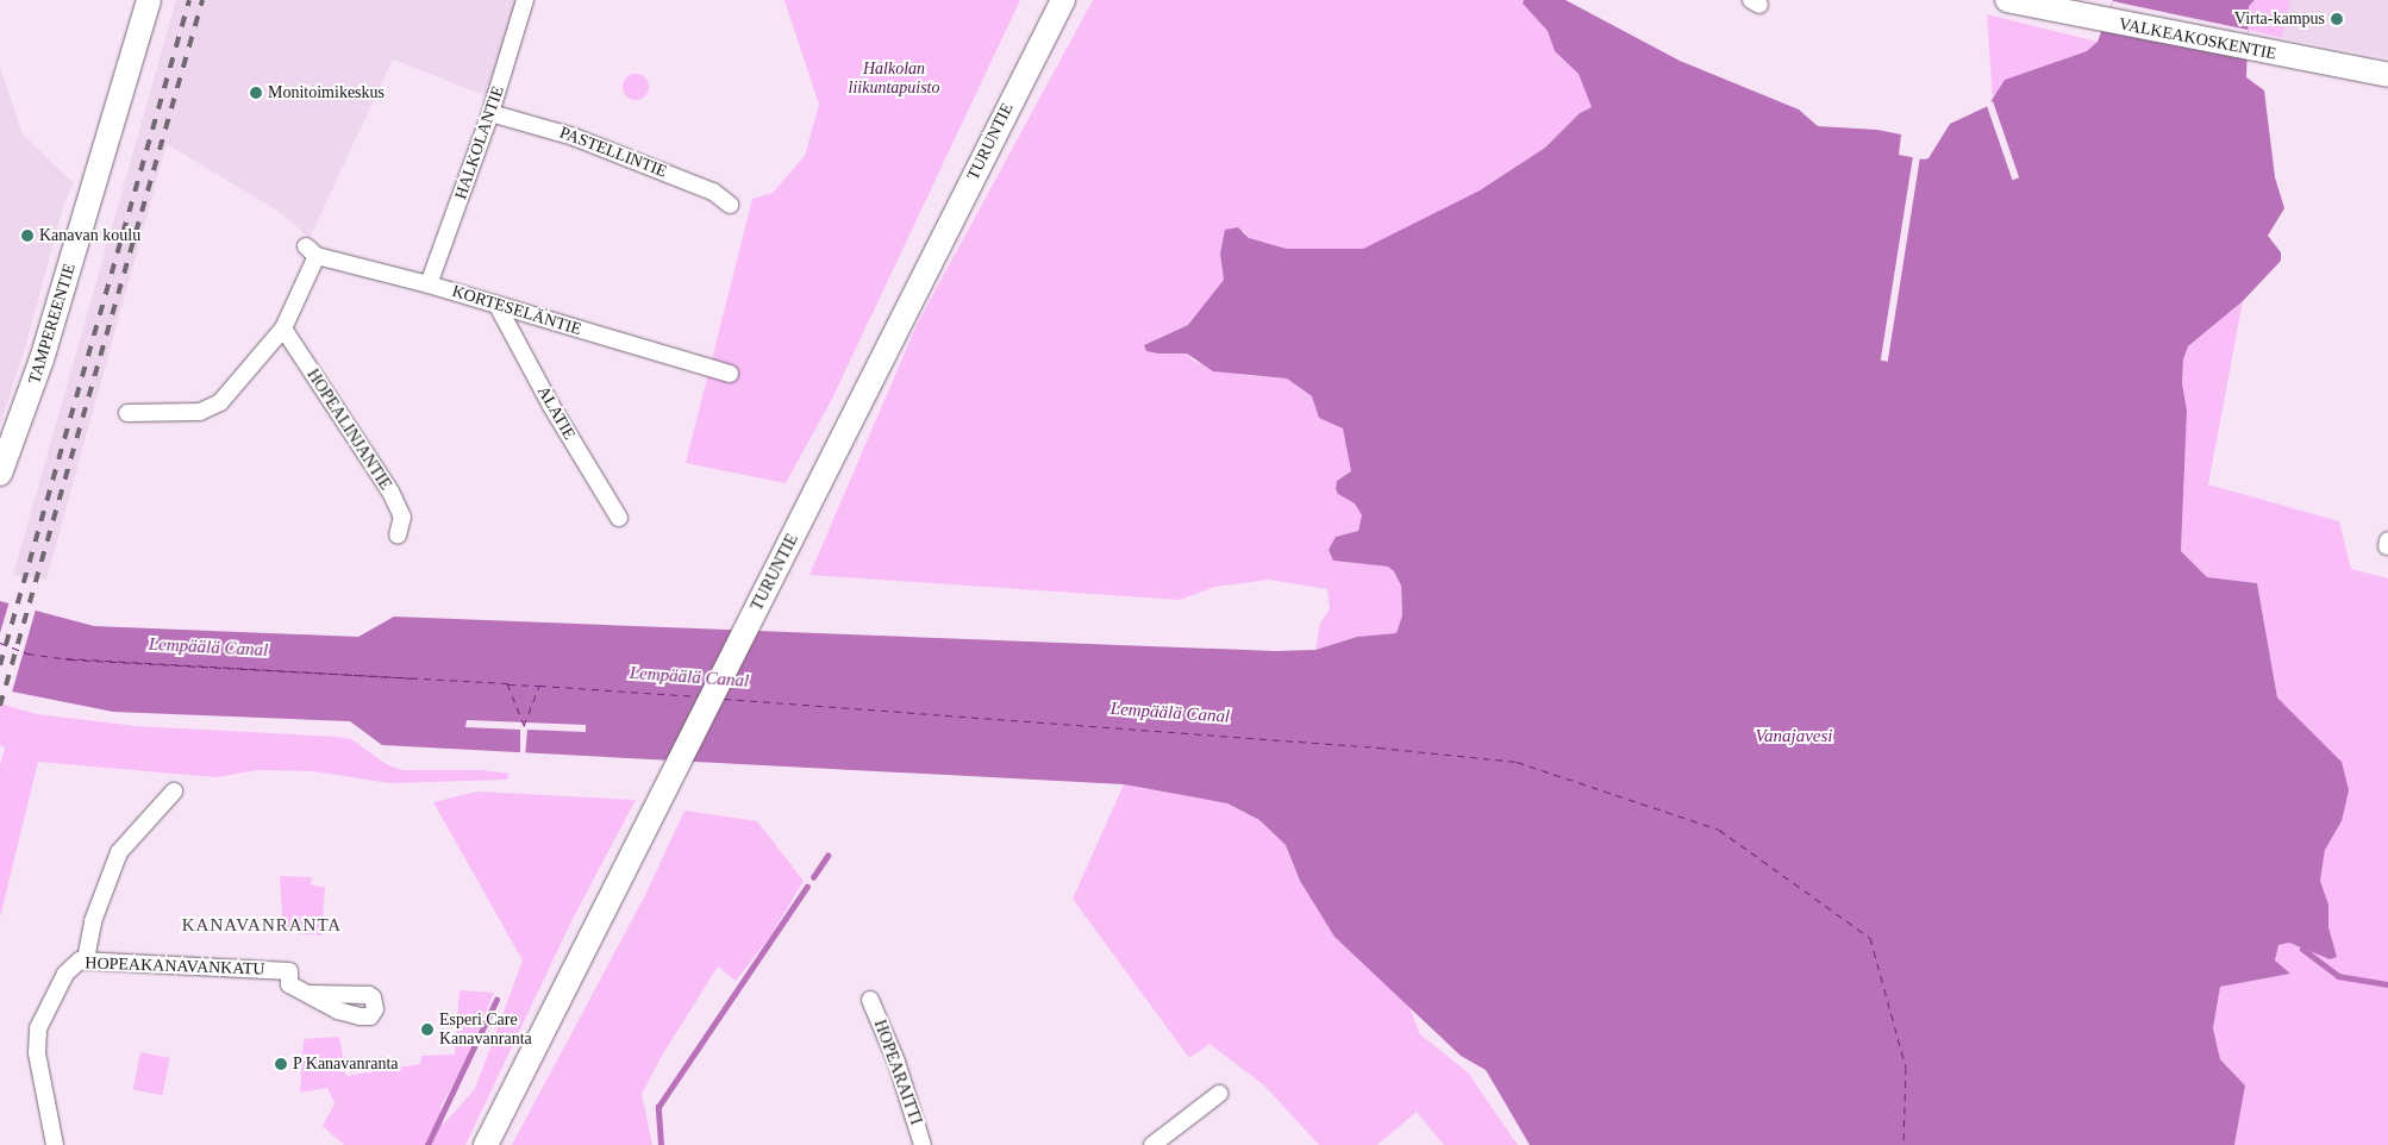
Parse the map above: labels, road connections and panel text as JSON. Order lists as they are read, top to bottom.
{
  "streets": {
    "main road": ["VALKEAKOSKENTIE", "TURUNTIE", "TAMPEREENTIE"],
    "street": [
      "HALKOLANTIE",
      "PASTELLINTIE",
      "KORTESELÄNTIE",
      "ALATIE",
      "HOPEALINJANTIE",
      "HOPEAKANAVANKATU",
      "HOPEARAITTI"
    ]
  },
  "crossings": [
    ["HALKOLANTIE", "PASTELLINTIE"],
    ["HALKOLANTIE", "KORTESELÄNTIE"],
    ["KORTESELÄNTIE", "ALATIE"],
    ["KORTESELÄNTIE", "HOPEALINJANTIE"]
  ],
  "districts": ["KANAVANRANTA"],
  "water": ["Lempäälä Canal", "Vanajavesi"],
  "parks": ["Halkolan liikuntapuisto"],
  "places": [
    "Virta-kampus",
    "Monitoimikeskus",
    "Kanavan koulu",
    "Esperi Care Kanavanranta",
    "P Kanavanranta"
  ]
}
